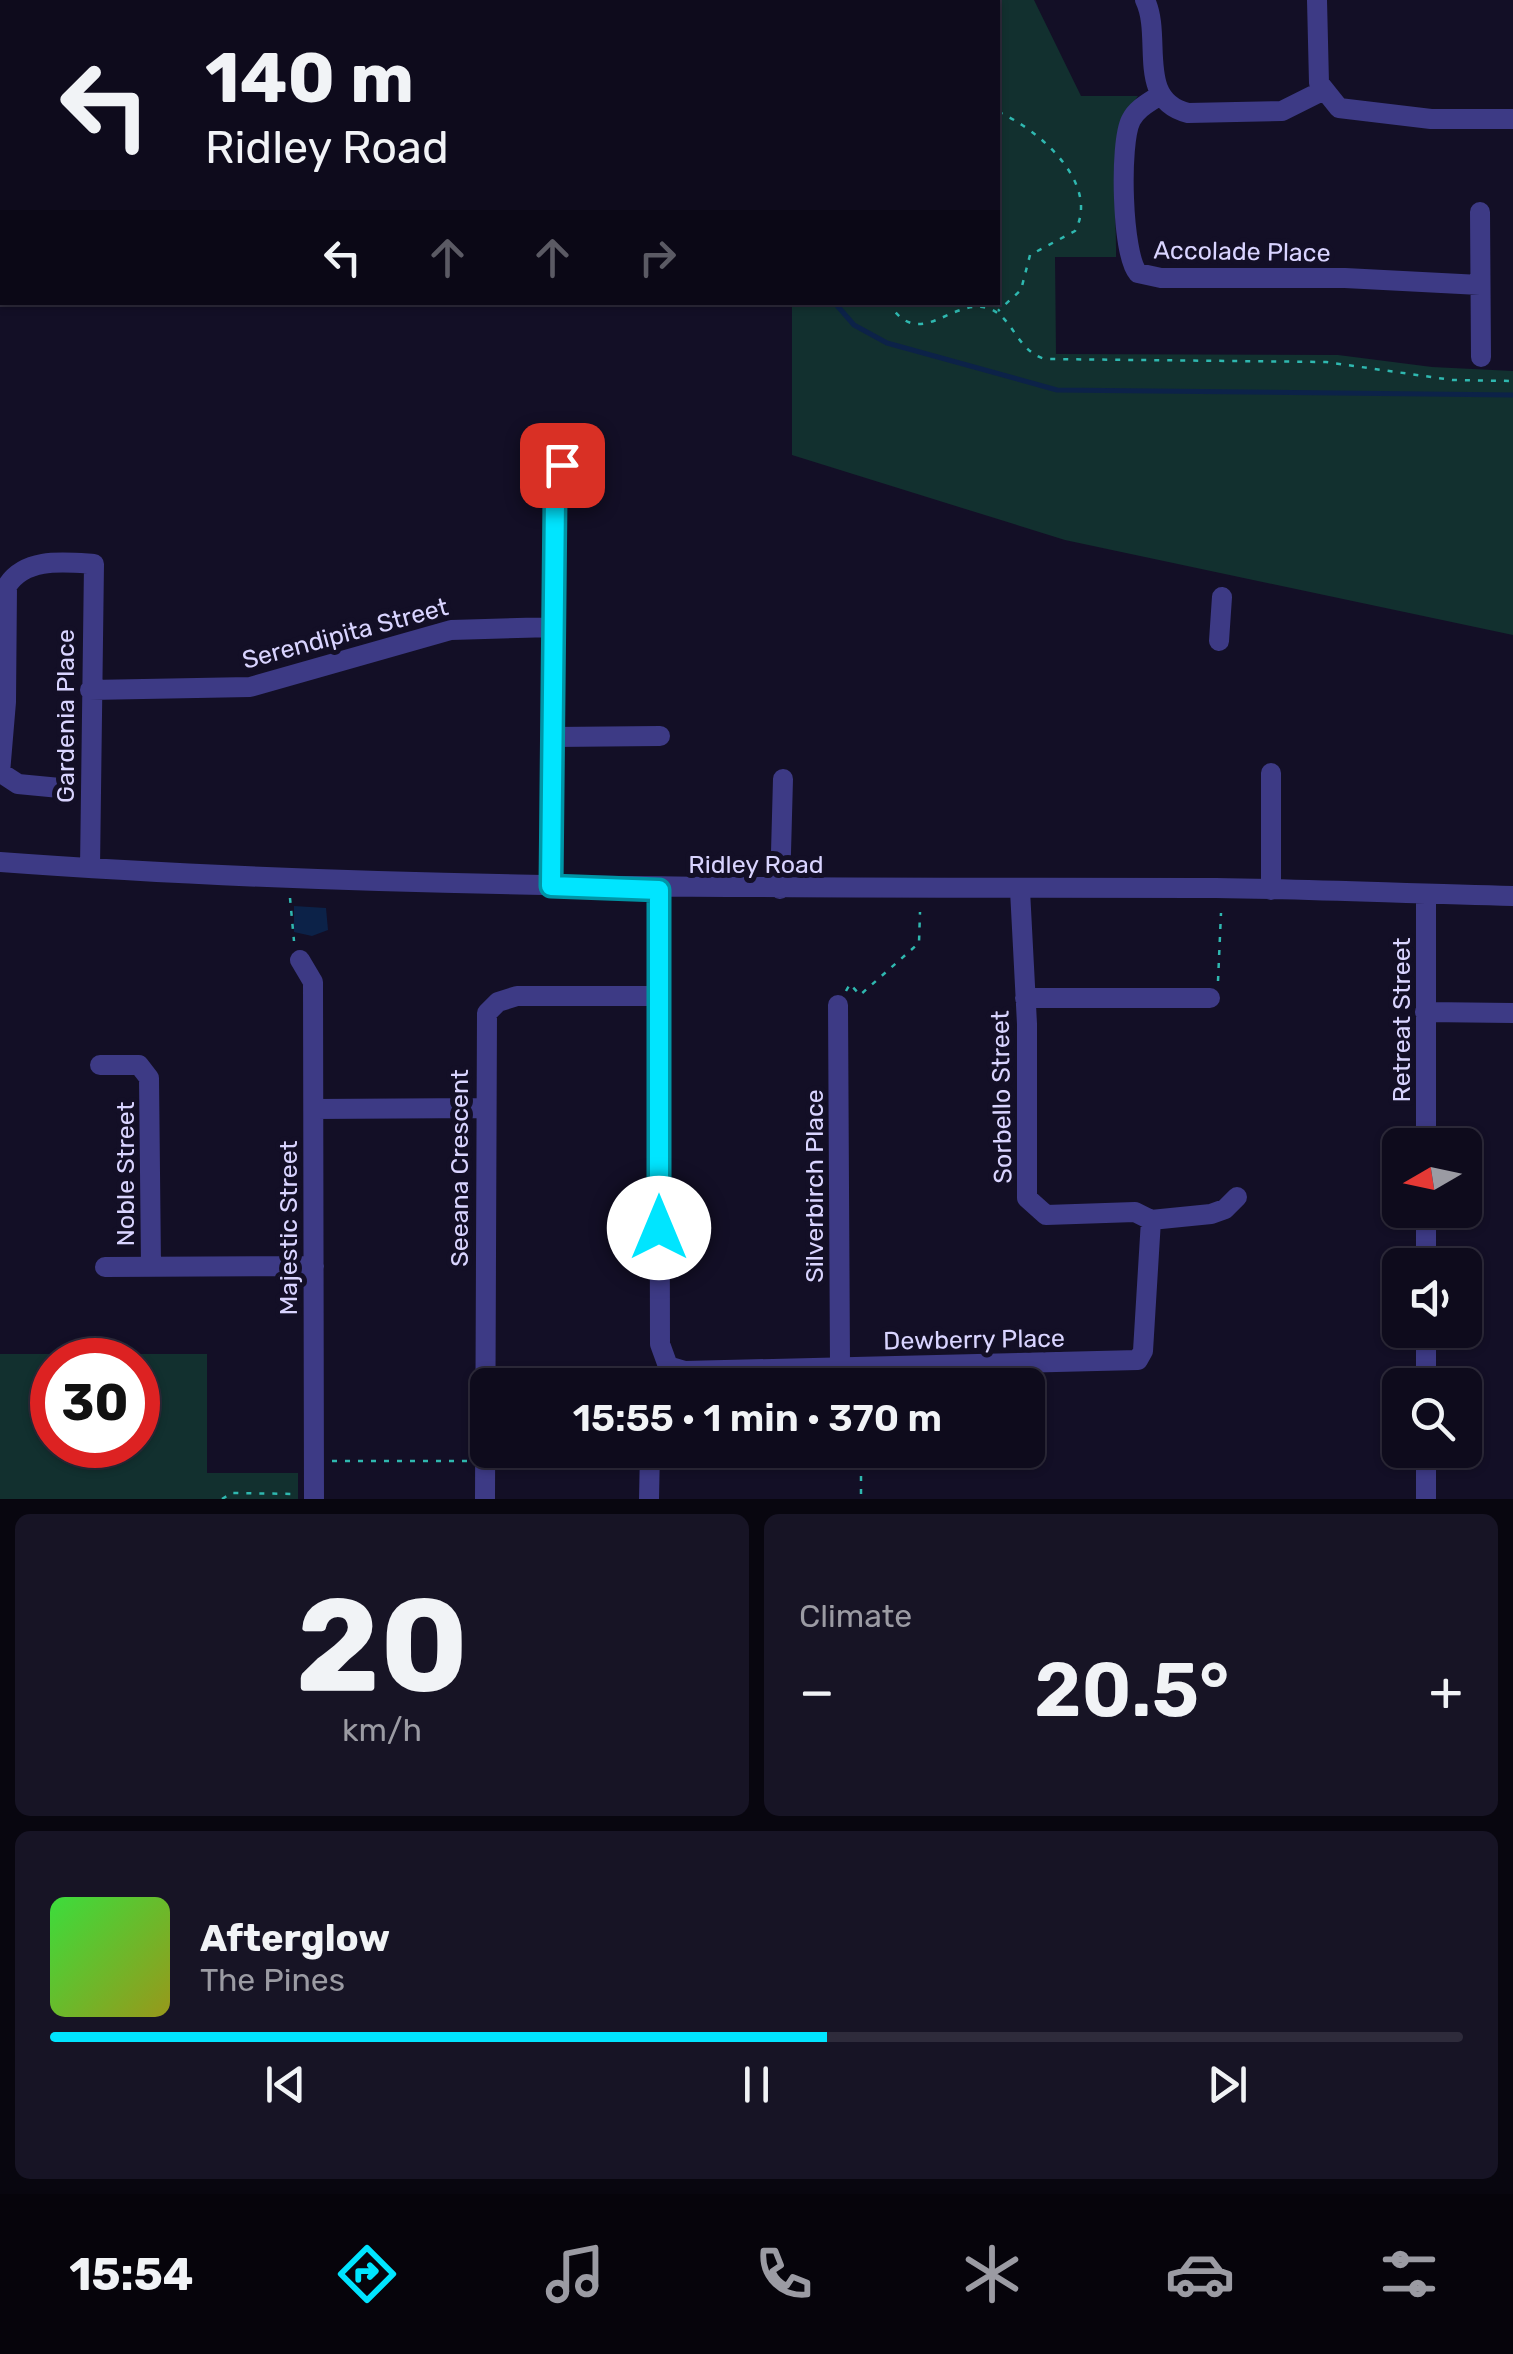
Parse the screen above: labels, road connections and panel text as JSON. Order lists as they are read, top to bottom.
{
  "streets": {
    "street": [
      "Accolade Place",
      "Serendipita Street",
      "Gardenia Place",
      "Ridley Road",
      "Retreat Street",
      "Sorbello Street",
      "Seeana Crescent",
      "Noble Street",
      "Silverbirch Place",
      "Majestic Street",
      "Dewberry Place"
    ]
  },
  "crossings": [
    ["Serendipita Street", "Gardenia Place"],
    ["Gardenia Place", "Ridley Road"],
    ["Ridley Road", "Retreat Street"],
    ["Ridley Road", "Sorbello Street"],
    ["Sorbello Street", "Dewberry Place"],
    ["Silverbirch Place", "Dewberry Place"]
  ],
  "north": "left",
  "page": {
    "turn": ["140 m", "Ridley Road"],
    "limit": "30",
    "trip": "15:55 · 1 min · 370 m",
    "tile": [
      ["20", "km/h"],
      "Climate"
    ],
    "heat": ["−", "20.5°", "+"],
    "song": ["Afterglow", "The Pines"],
    "tabs": "15:54"
  }
}
